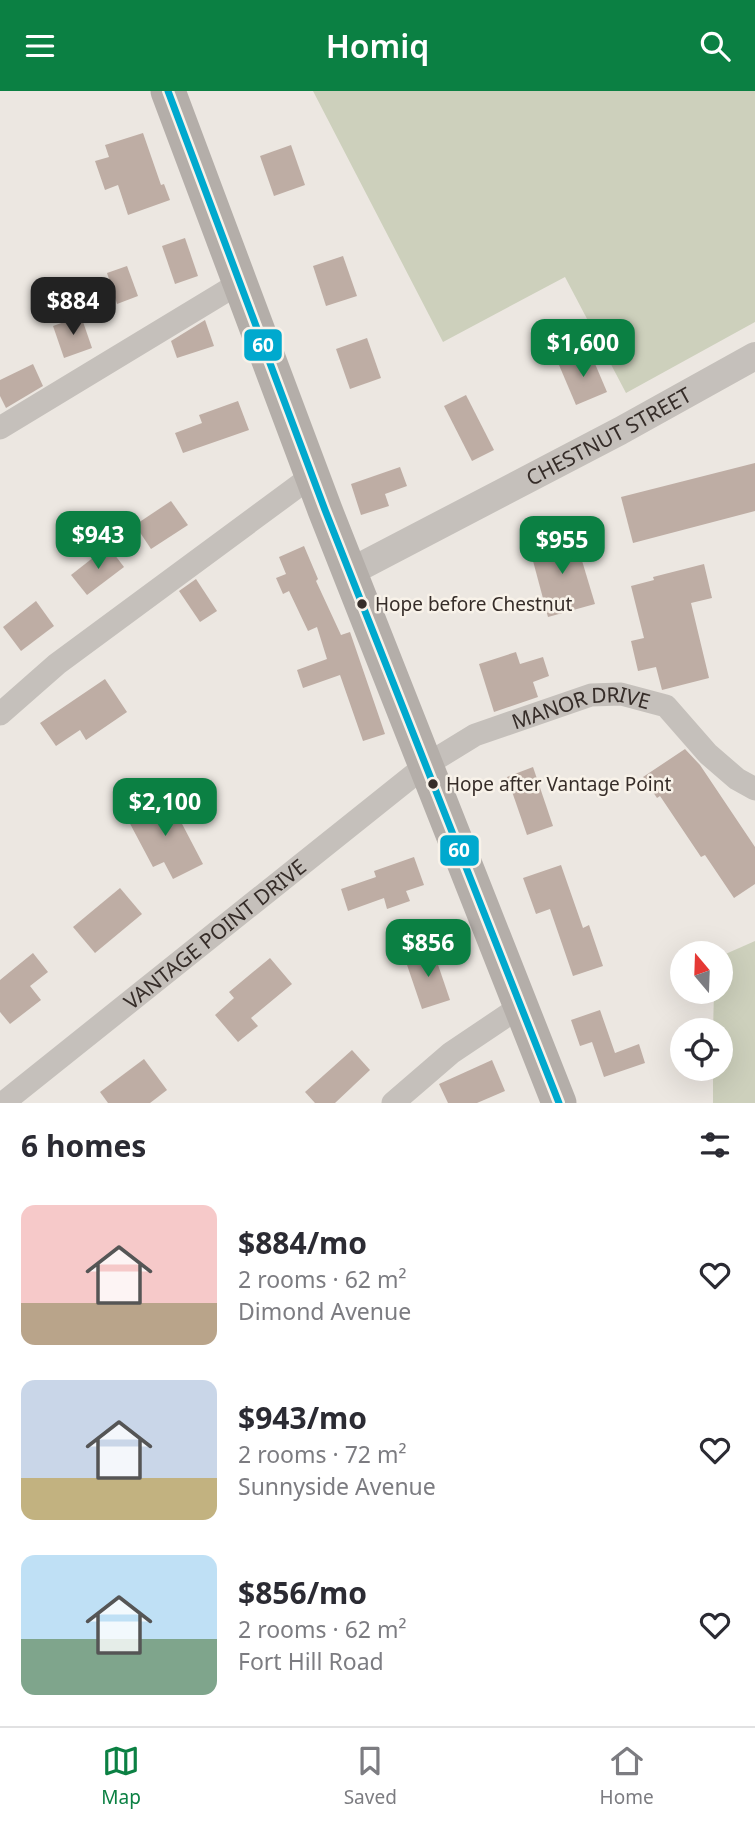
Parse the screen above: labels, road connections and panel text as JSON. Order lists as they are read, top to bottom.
{
  "streets": {
    "street": ["CHESTNUT STREET", "MANOR DRIVE", "VANTAGE POINT DRIVE"]
  },
  "crossings": [
    ["MANOR DRIVE", "VANTAGE POINT DRIVE"]
  ],
  "places": ["Hope before Chestnut", "Hope after Vantage Point"],
  "lines": ["transit line 60"],
  "north": "top",
  "page": {
    "header": "Homiq",
    "price": [
      "$884",
      "$1,600",
      "$943",
      "$955",
      "$2,100",
      "$856"
    ],
    "heading": "6 homes",
    "list": [
      {
        "name": "$884/mo",
        "note": "2 rooms · 62 m² · Dimond Avenue"
      },
      {
        "name": "$943/mo",
        "note": "2 rooms · 72 m² · Sunnyside Avenue"
      },
      {
        "name": "$856/mo",
        "note": "2 rooms · 62 m² · Fort Hill Road"
      }
    ],
    "tabs": ["Map", "Saved", "Home"]
  }
}
